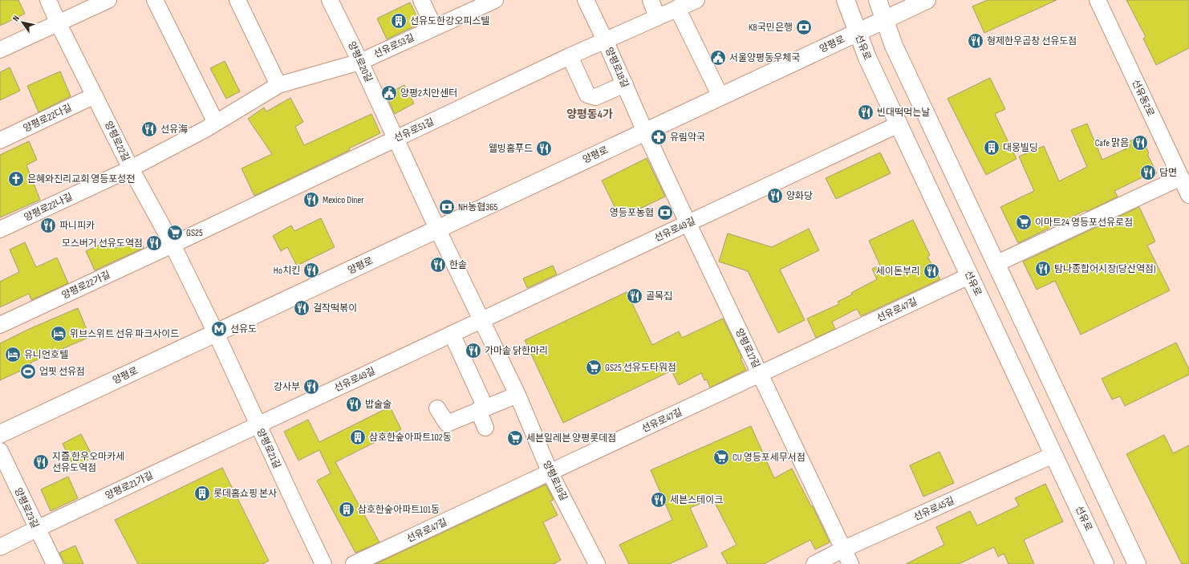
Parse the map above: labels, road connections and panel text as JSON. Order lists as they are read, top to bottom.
{
  "streets": {
    "main road": ["양평로", "선유로"],
    "street": [
      "선유로53길",
      "양평로20길",
      "양평로18길",
      "선유동2로",
      "양평로22다길",
      "선유로51길",
      "양평로22길",
      "양평로22나길",
      "선유로49길",
      "양평로22가길",
      "선유로47길",
      "양평로17길",
      "양평로21길",
      "양평로19길",
      "양평로21가길",
      "양평로23길",
      "선유로45길"
    ]
  },
  "crossings": [
    ["양평로", "선유로"],
    ["양평로", "양평로20길"],
    ["양평로", "양평로18길"],
    ["양평로", "양평로22길"],
    ["양평로", "양평로17길"],
    ["양평로", "양평로21길"],
    ["양평로", "양평로19길"],
    ["선유로53길", "양평로20길"],
    ["선유로53길", "양평로22길"],
    ["선유로53길", "양평로22나길"],
    ["선유로", "선유로49길"],
    ["선유로", "선유로47길"],
    ["선유로", "선유로45길"],
    ["양평로20길", "선유로51길"],
    ["양평로20길", "양평로19길"],
    ["양평로18길", "선유로51길"],
    ["양평로18길", "양평로17길"],
    ["양평로22다길", "양평로22길"],
    ["선유로51길", "양평로22길"],
    ["선유로51길", "양평로22가길"],
    ["양평로22길", "양평로22나길"],
    ["양평로22길", "양평로22가길"],
    ["양평로22길", "양평로21길"],
    ["선유로49길", "양평로17길"],
    ["선유로49길", "양평로21길"],
    ["선유로49길", "양평로19길"],
    ["선유로49길", "양평로21가길"],
    ["선유로47길", "양평로17길"],
    ["선유로47길", "양평로19길"],
    ["양평로17길", "선유로45길"],
    ["양평로21길", "양평로21가길"],
    ["양평로21가길", "양평로23길"]
  ],
  "districts": ["양평동4가"],
  "places": {
    "building": [
      "선유도한강오피스텔",
      "대웅빌딩",
      "삼호한숲아파트102동",
      "롯데홈쇼핑 본사",
      "삼호한숲아파트101동"
    ],
    "bank": ["KB국민은행", "NH농협365", "영등포농협"],
    "restaurant": [
      "형제한우곱창 선유도점",
      "빈대떡먹는날",
      "선유海",
      "Cafe 맑음",
      "웰빙홈푸드",
      "담면",
      "양화당",
      "Mexico Diner",
      "파니피카",
      "모스버거 선유도역점",
      "한솥",
      "탐나종합어시장(당산역점)",
      "Ho치킨",
      "세이돈부리",
      "골목집",
      "걸작떡볶이",
      "가마솥 닭한마리",
      "강사부",
      "밥술술",
      "지즐 한우오마카세 선유도역점",
      "세븐스테이크"
    ],
    "public building": ["서울양평동우체국", "양평2치안센터"],
    "pharmacy": ["유림약국"],
    "church": ["은혜와진리교회 영등포성전"],
    "supermarket": [
      "이마트24 영등포선유로점",
      "GS25",
      "GS25 선유도타워점",
      "세븐일레븐 양평롯데점",
      "CU 영등포세무서점"
    ],
    "metro station": ["선유도"],
    "hotel": ["위브스위트 선유 파크사이드", "유니언호텔"],
    "sports": ["업핏 선유점"]
  },
  "north": "top left"
}
